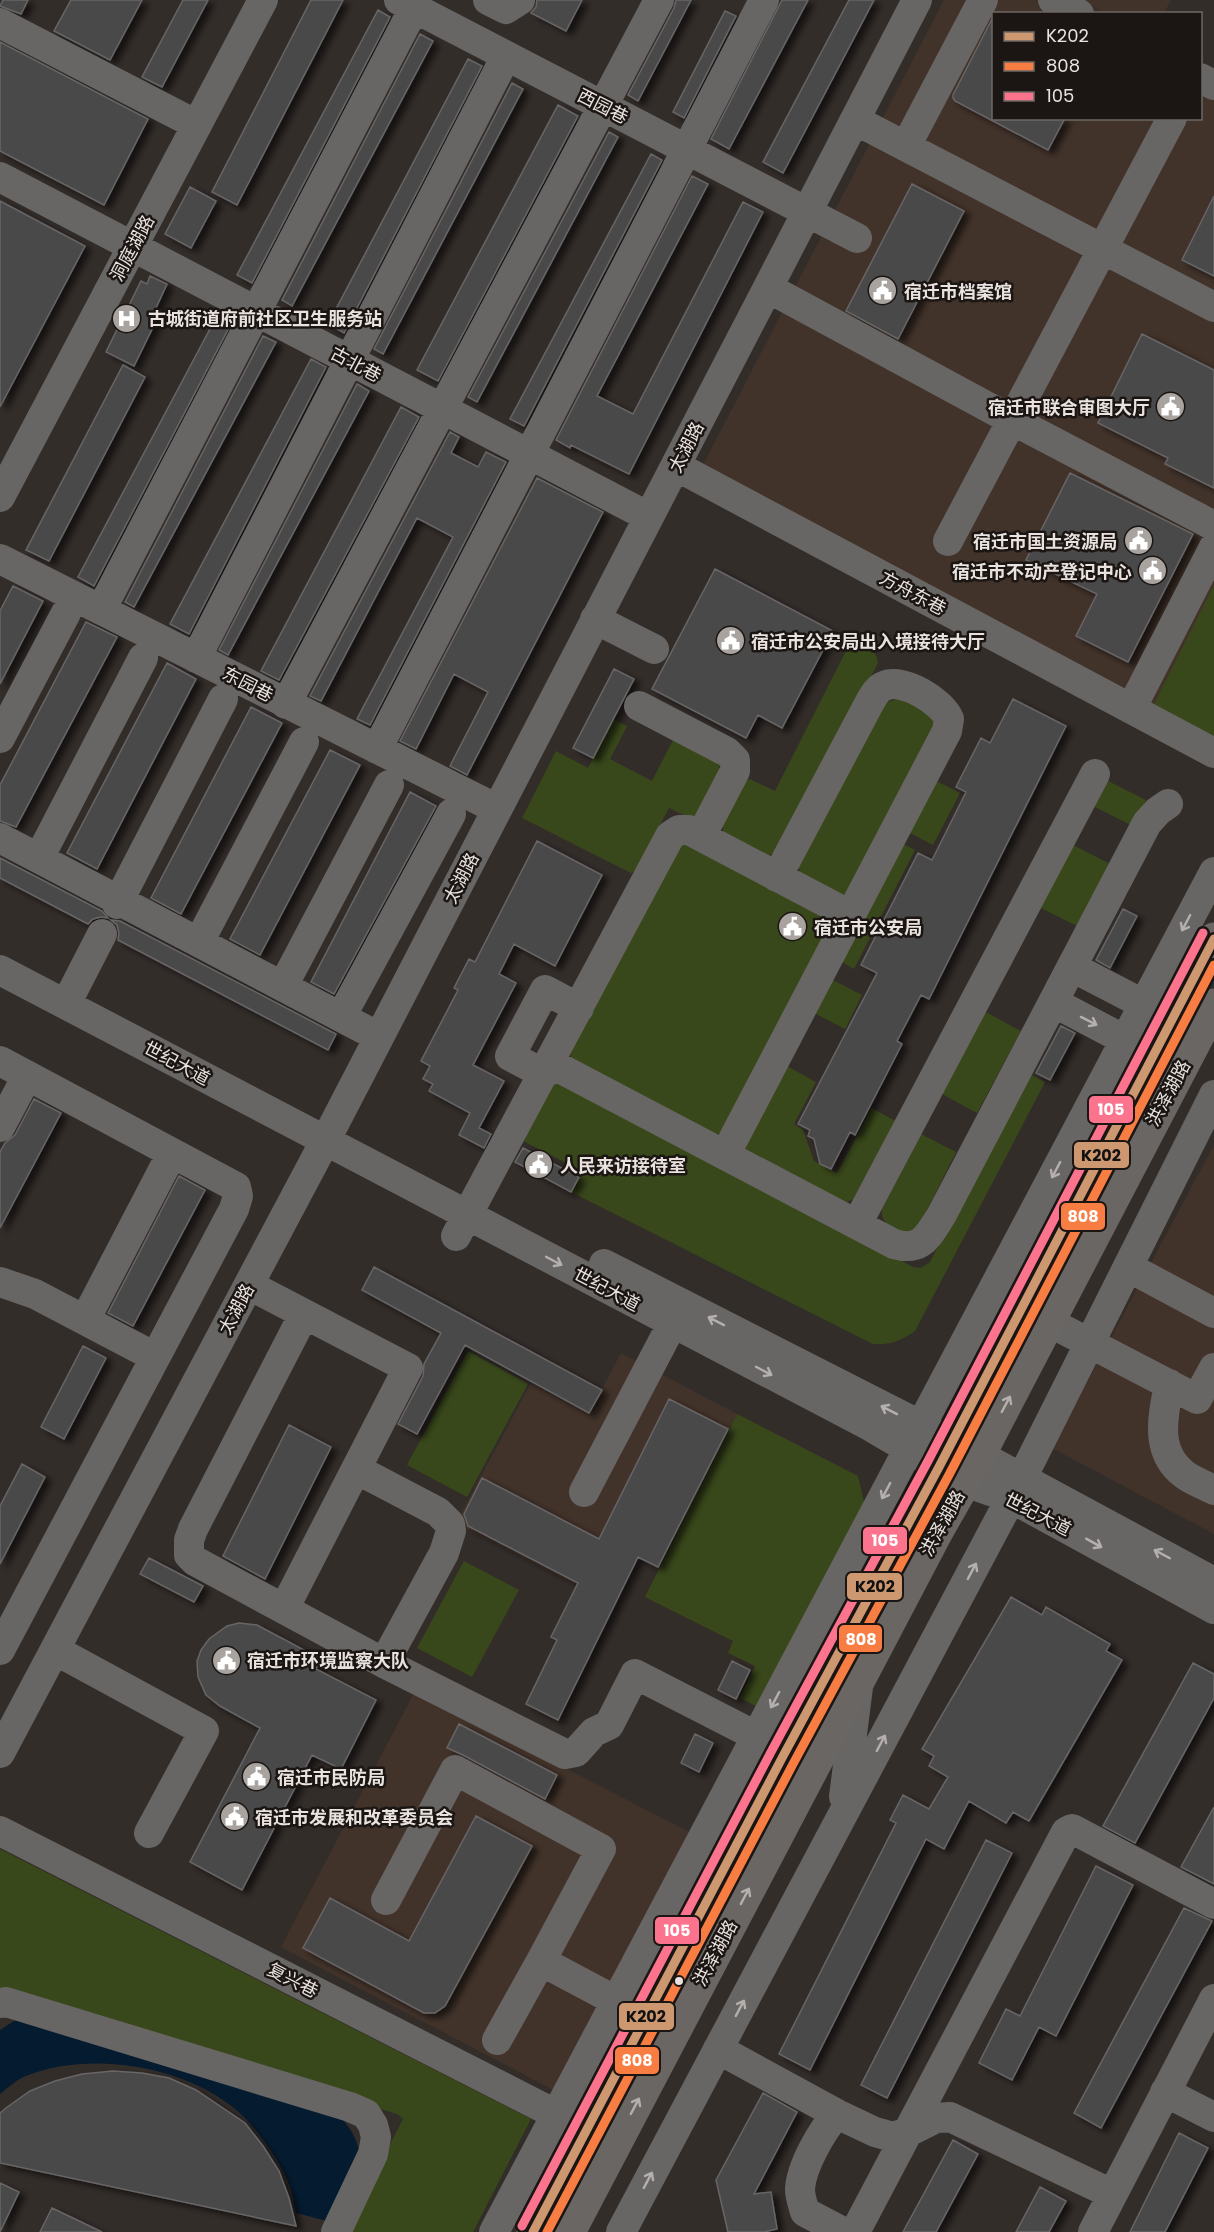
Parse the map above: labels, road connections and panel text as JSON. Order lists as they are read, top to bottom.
{
  "streets": {
    "main road": ["洪泽湖路"],
    "street": [
      "西园巷",
      "洞庭湖路",
      "古北巷",
      "太湖路",
      "方舟东巷",
      "东园巷",
      "世纪大道",
      "复兴巷"
    ]
  },
  "crossings": [
    ["西园巷", "太湖路"],
    ["洞庭湖路", "古北巷"],
    ["古北巷", "太湖路"],
    ["太湖路", "方舟东巷"],
    ["太湖路", "东园巷"],
    ["太湖路", "世纪大道"],
    ["世纪大道", "洪泽湖路"],
    ["洪泽湖路", "复兴巷"]
  ],
  "places": {
    "public building": [
      "宿迁市档案馆",
      "宿迁市联合审图大厅",
      "宿迁市国土资源局",
      "宿迁市不动产登记中心",
      "宿迁市公安局出入境接待大厅",
      "宿迁市公安局",
      "人民来访接待室",
      "宿迁市环境监察大队",
      "宿迁市民防局",
      "宿迁市发展和改革委员会"
    ],
    "hospital": ["古城街道府前社区卫生服务站"]
  },
  "lines": ["transit line 105", "transit line K202", "transit line 808"],
  "legend": ["K202", "808", "105"]
}
